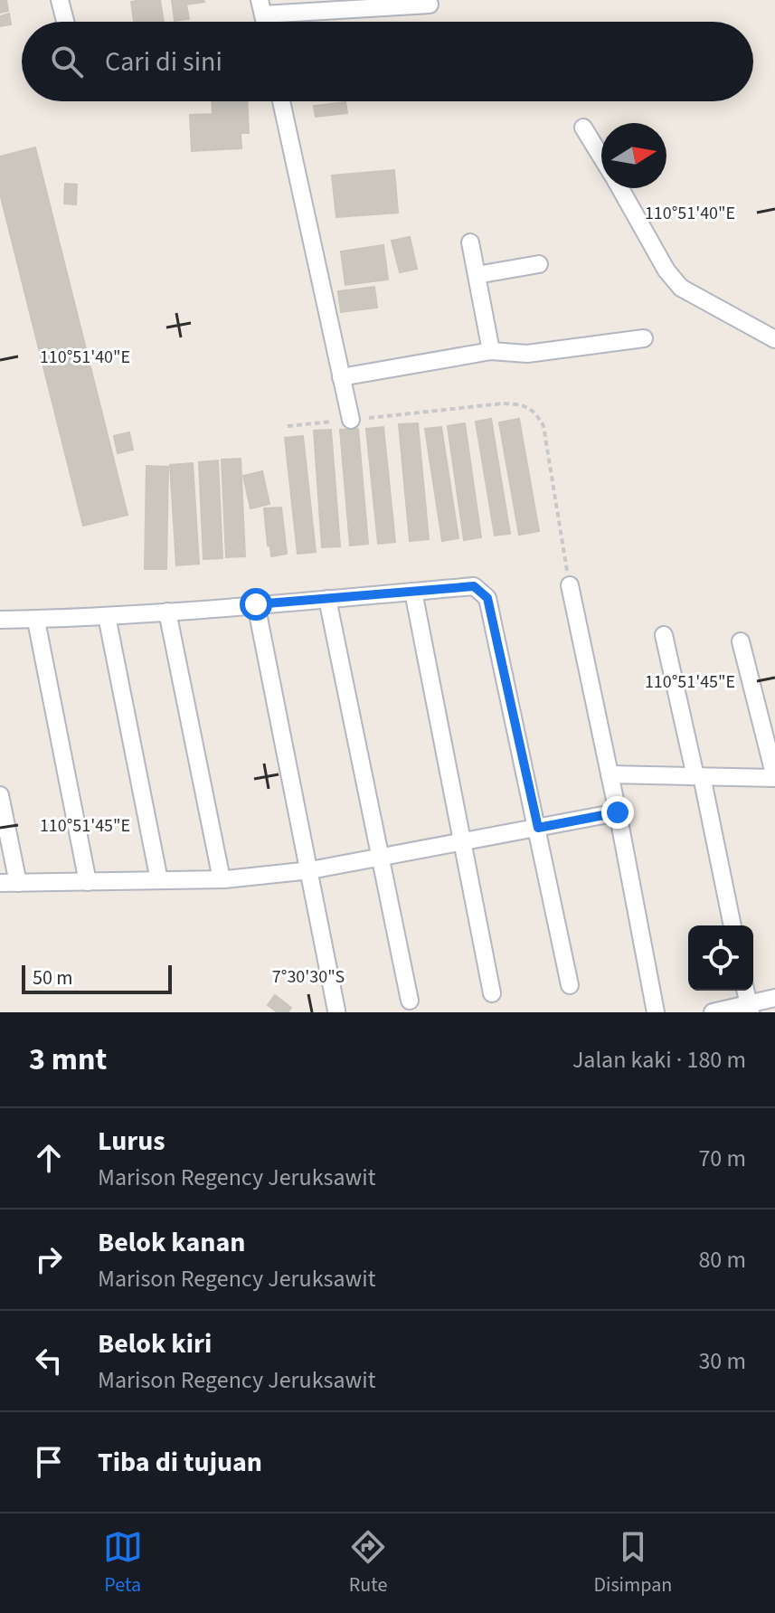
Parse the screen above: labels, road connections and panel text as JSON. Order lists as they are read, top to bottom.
{
  "scale_bar": "50 m",
  "north": "right",
  "page": {
    "search": "Cari di sini",
    "scale": "50 m",
    "heading": ["3 mnt", "Jalan kaki · 180 m"],
    "list": [
      ["Lurus", "Marison Regency Jeruksawit", "70 m"],
      ["Belok kanan", "Marison Regency Jeruksawit", "80 m"],
      ["Belok kiri", "Marison Regency Jeruksawit", "30 m"],
      "Tiba di tujuan"
    ],
    "nav": ["Peta", "Rute", "Disimpan"]
  },
  "coordinates": ["110°51'40\"E", "110°51'45\"E", "7°30'30\"S"]
}
